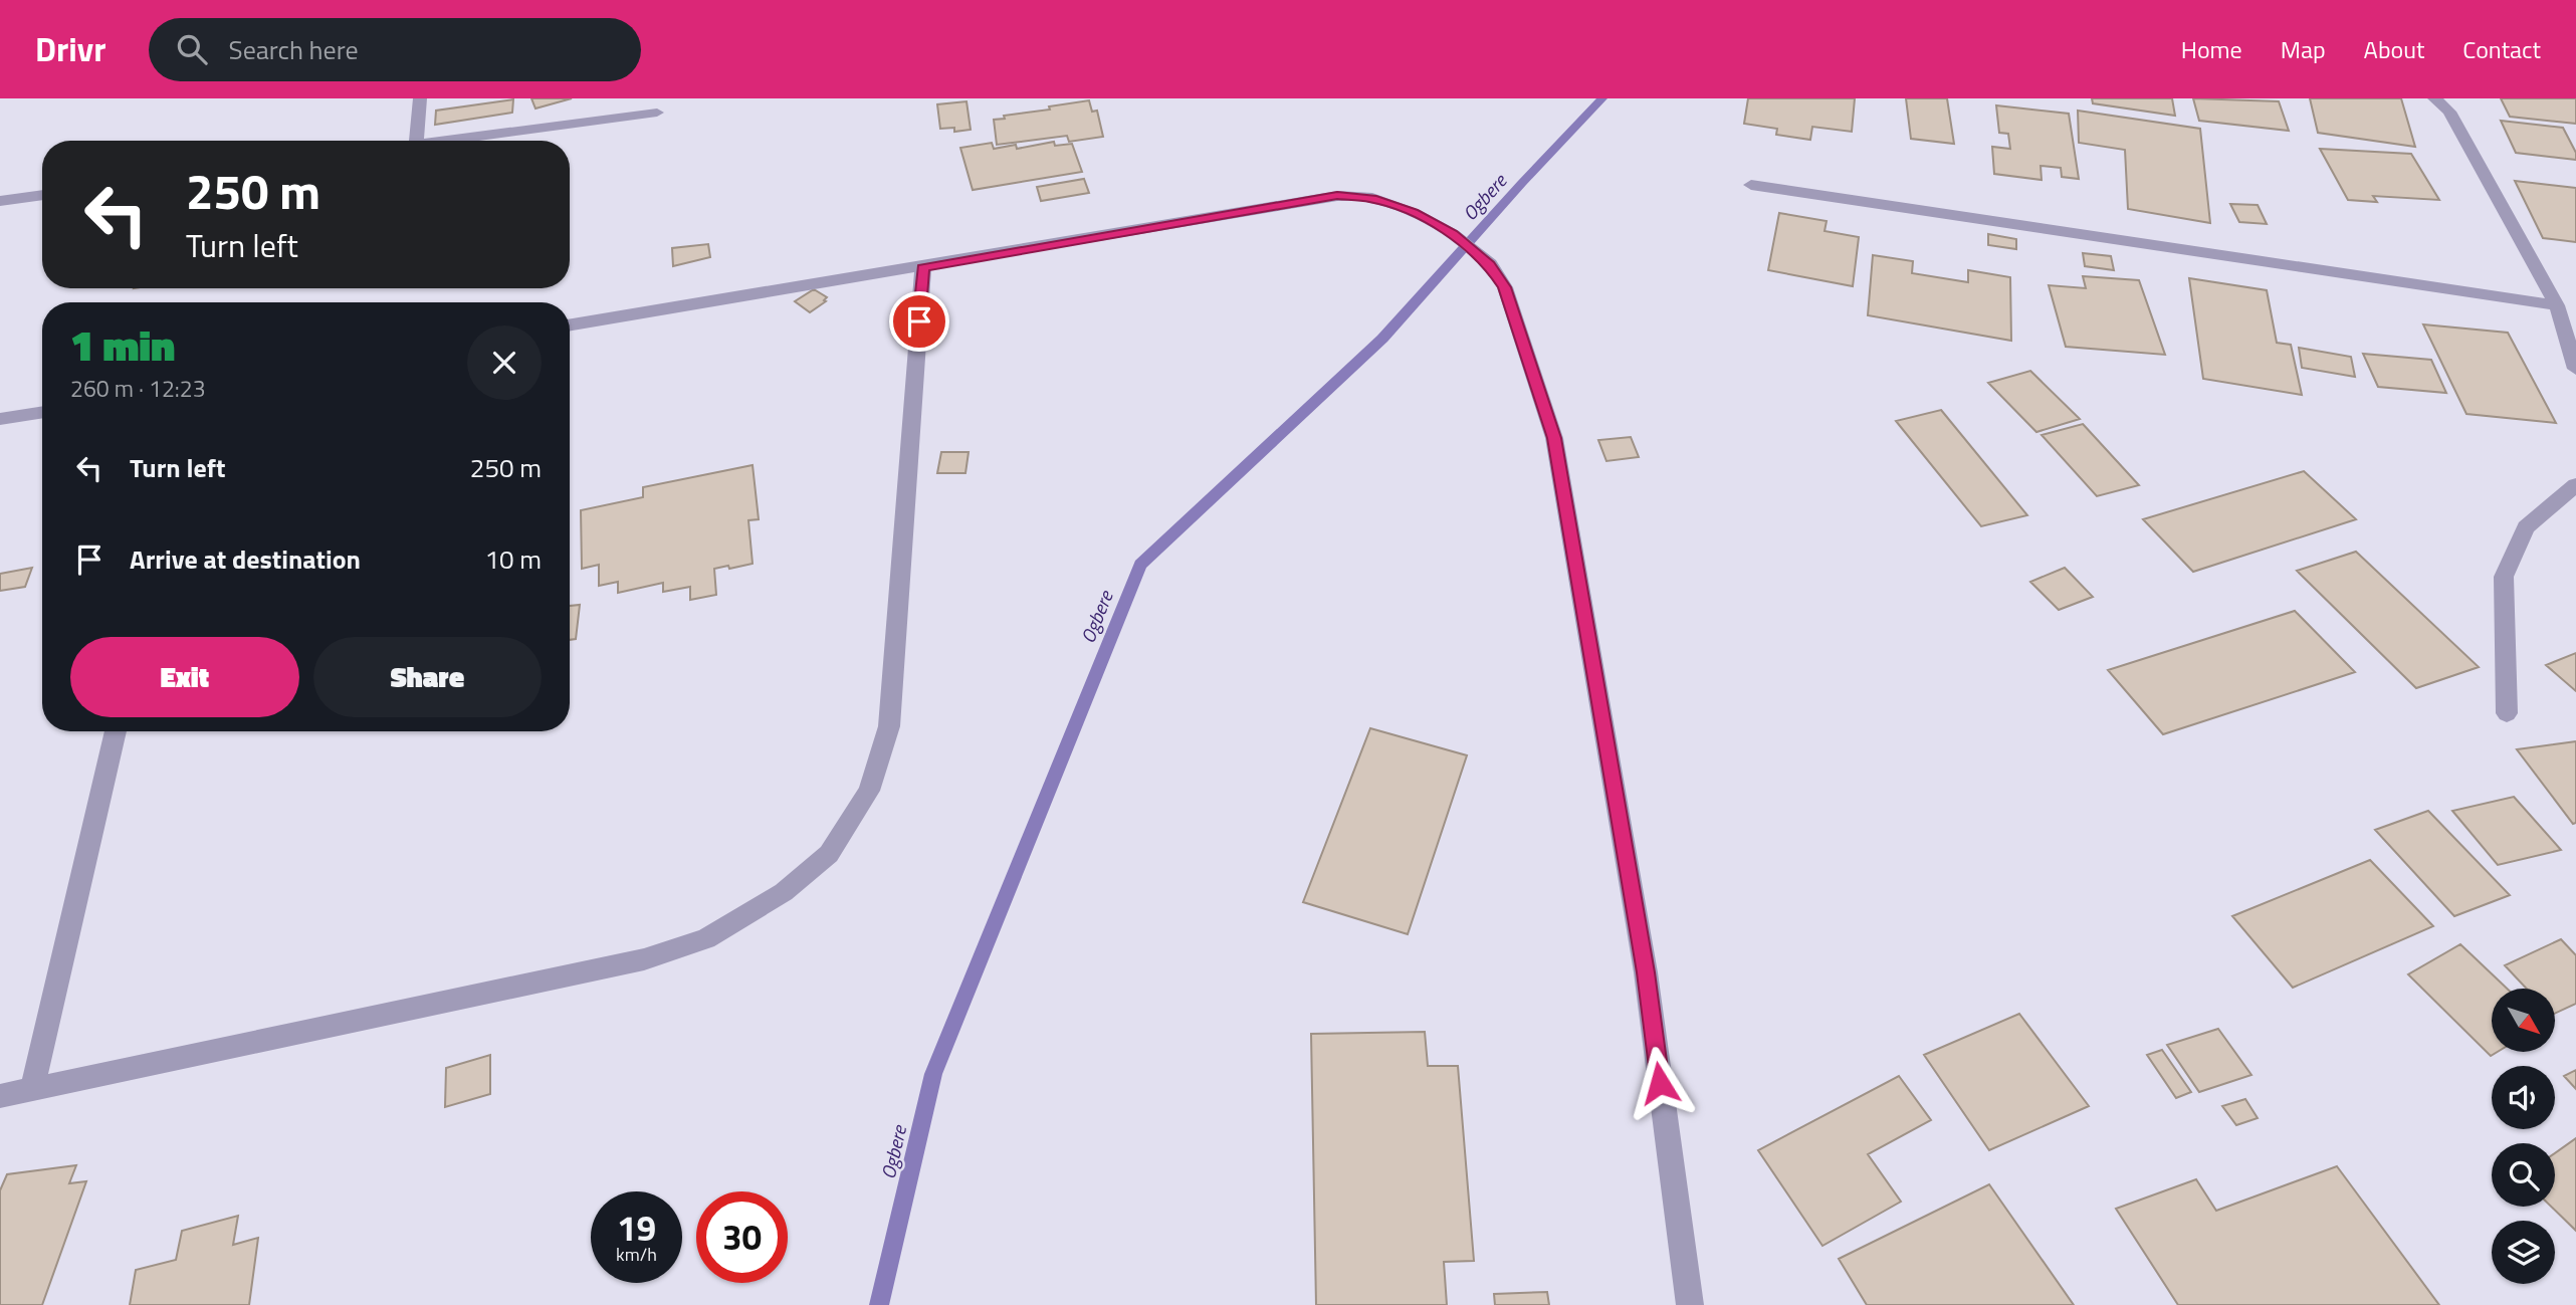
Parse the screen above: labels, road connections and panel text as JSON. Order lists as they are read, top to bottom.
{
  "water": ["Ogbere"],
  "north": "bottom right",
  "page": {
    "header": "Drivr",
    "search": "Search here",
    "nav": [
      "Home",
      "Map",
      "About",
      "Contact"
    ],
    "turn": ["250 m", "Turn left"],
    "heading": ["1 min", "260 m · 12:23"],
    "list": [
      {
        "name": "Turn left",
        "value": "250 m"
      },
      {
        "name": "Arrive at destination",
        "value": "10 m"
      }
    ],
    "buttons": ["Exit", "Share"],
    "speed": "19 km/h",
    "limit": "30"
  }
}
